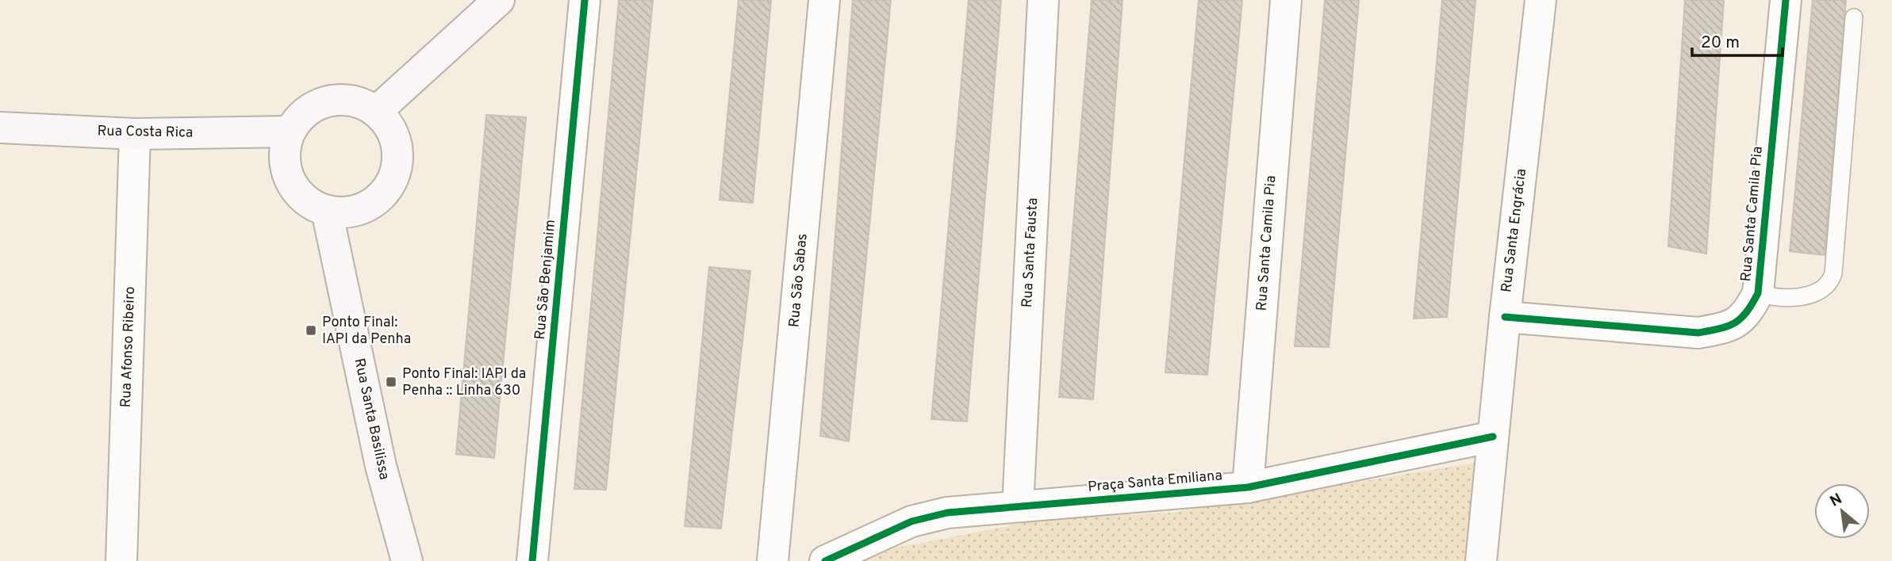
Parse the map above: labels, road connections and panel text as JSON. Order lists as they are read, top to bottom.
{
  "streets": {
    "street": [
      "Rua Costa Rica",
      "Rua Santa Camila Pia",
      "Rua Santa Engrácia",
      "Rua Santa Fausta",
      "Rua São Benjamim",
      "Rua São Sabas",
      "Rua Afonso Ribeiro",
      "Rua Santa Basilissa",
      "Praça Santa Emiliana"
    ]
  },
  "crossings": [
    ["Rua Costa Rica", "Rua Afonso Ribeiro"],
    ["Rua Costa Rica", "Rua Santa Basilissa"],
    ["Rua Santa Camila Pia", "Rua Santa Engrácia"],
    ["Rua Santa Camila Pia", "Praça Santa Emiliana"],
    ["Rua Santa Engrácia", "Praça Santa Emiliana"],
    ["Rua Santa Fausta", "Praça Santa Emiliana"]
  ],
  "places": {
    "transit": ["Ponto Final: IAPI da Penha", "Ponto Final: IAPI da Penha :: Linha 630"]
  },
  "scale_bar": "20 m",
  "north": "top left"
}
